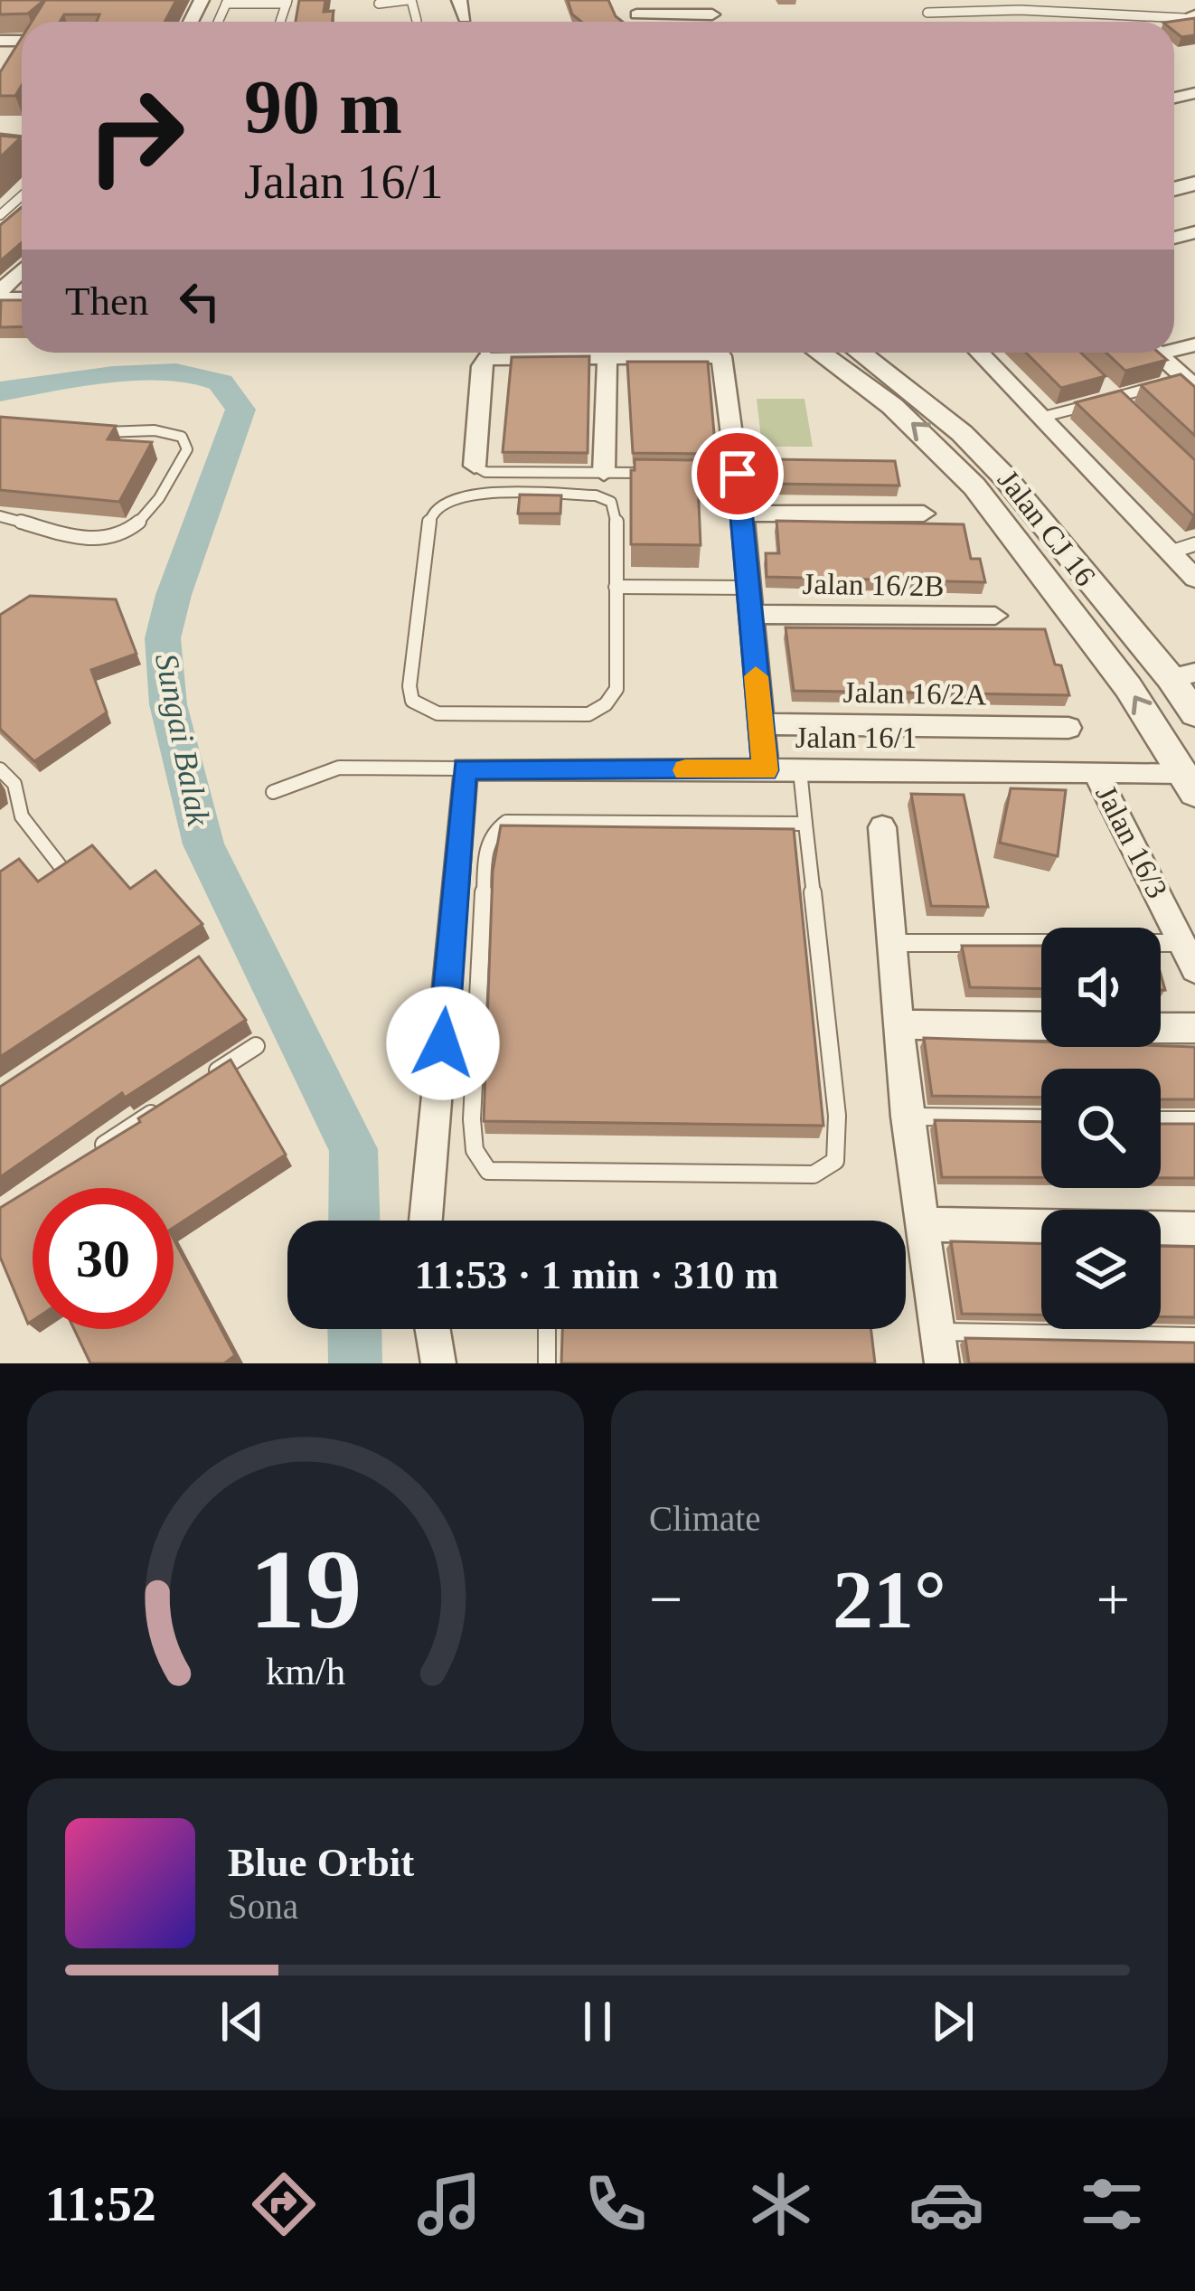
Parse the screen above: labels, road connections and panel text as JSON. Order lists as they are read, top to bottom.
{
  "streets": {
    "street": [
      "Jalan CJ 16",
      "Jalan 16/2B",
      "Jalan 16/2A",
      "Jalan 16/1",
      "Jalan 16/3"
    ]
  },
  "crossings": [
    ["Jalan CJ 16", "Jalan 16/1"],
    ["Jalan 16/1", "Jalan 16/3"]
  ],
  "water": ["Sungai Balak"],
  "page": {
    "turn": ["90 m", "Jalan 16/1"],
    "then": "Then",
    "limit": "30",
    "trip": "11:53 · 1 min · 310 m",
    "tile": "Climate",
    "heat": ["−", "21°", "+"],
    "song": ["Blue Orbit", "Sona"],
    "tabs": "11:52",
    "gauge": ["19", "km/h"]
  }
}
